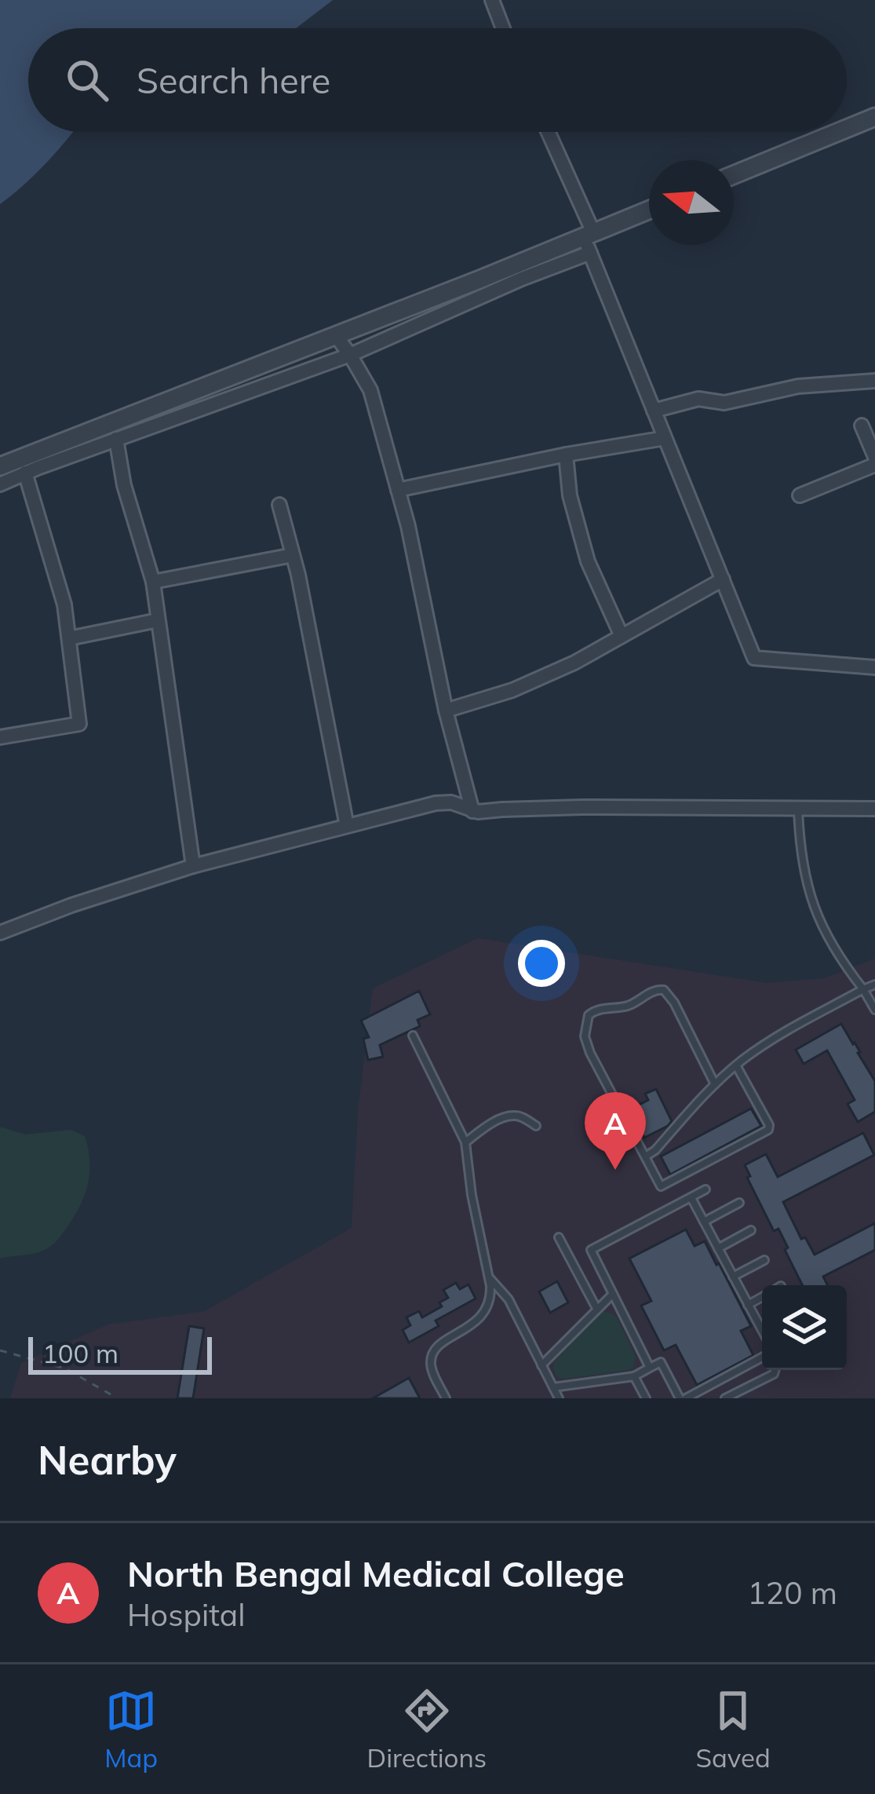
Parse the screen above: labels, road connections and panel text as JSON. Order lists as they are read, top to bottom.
{
  "scale_bar": "100 m",
  "north": "left",
  "page": {
    "search": "Search here",
    "pins": "A",
    "scale": "100 m",
    "heading": "Nearby",
    "list": [
      {
        "mark": "A",
        "name": "North Bengal Medical College",
        "note": "Hospital",
        "value": "120 m"
      }
    ],
    "nav": ["Map", "Directions", "Saved"]
  }
}
